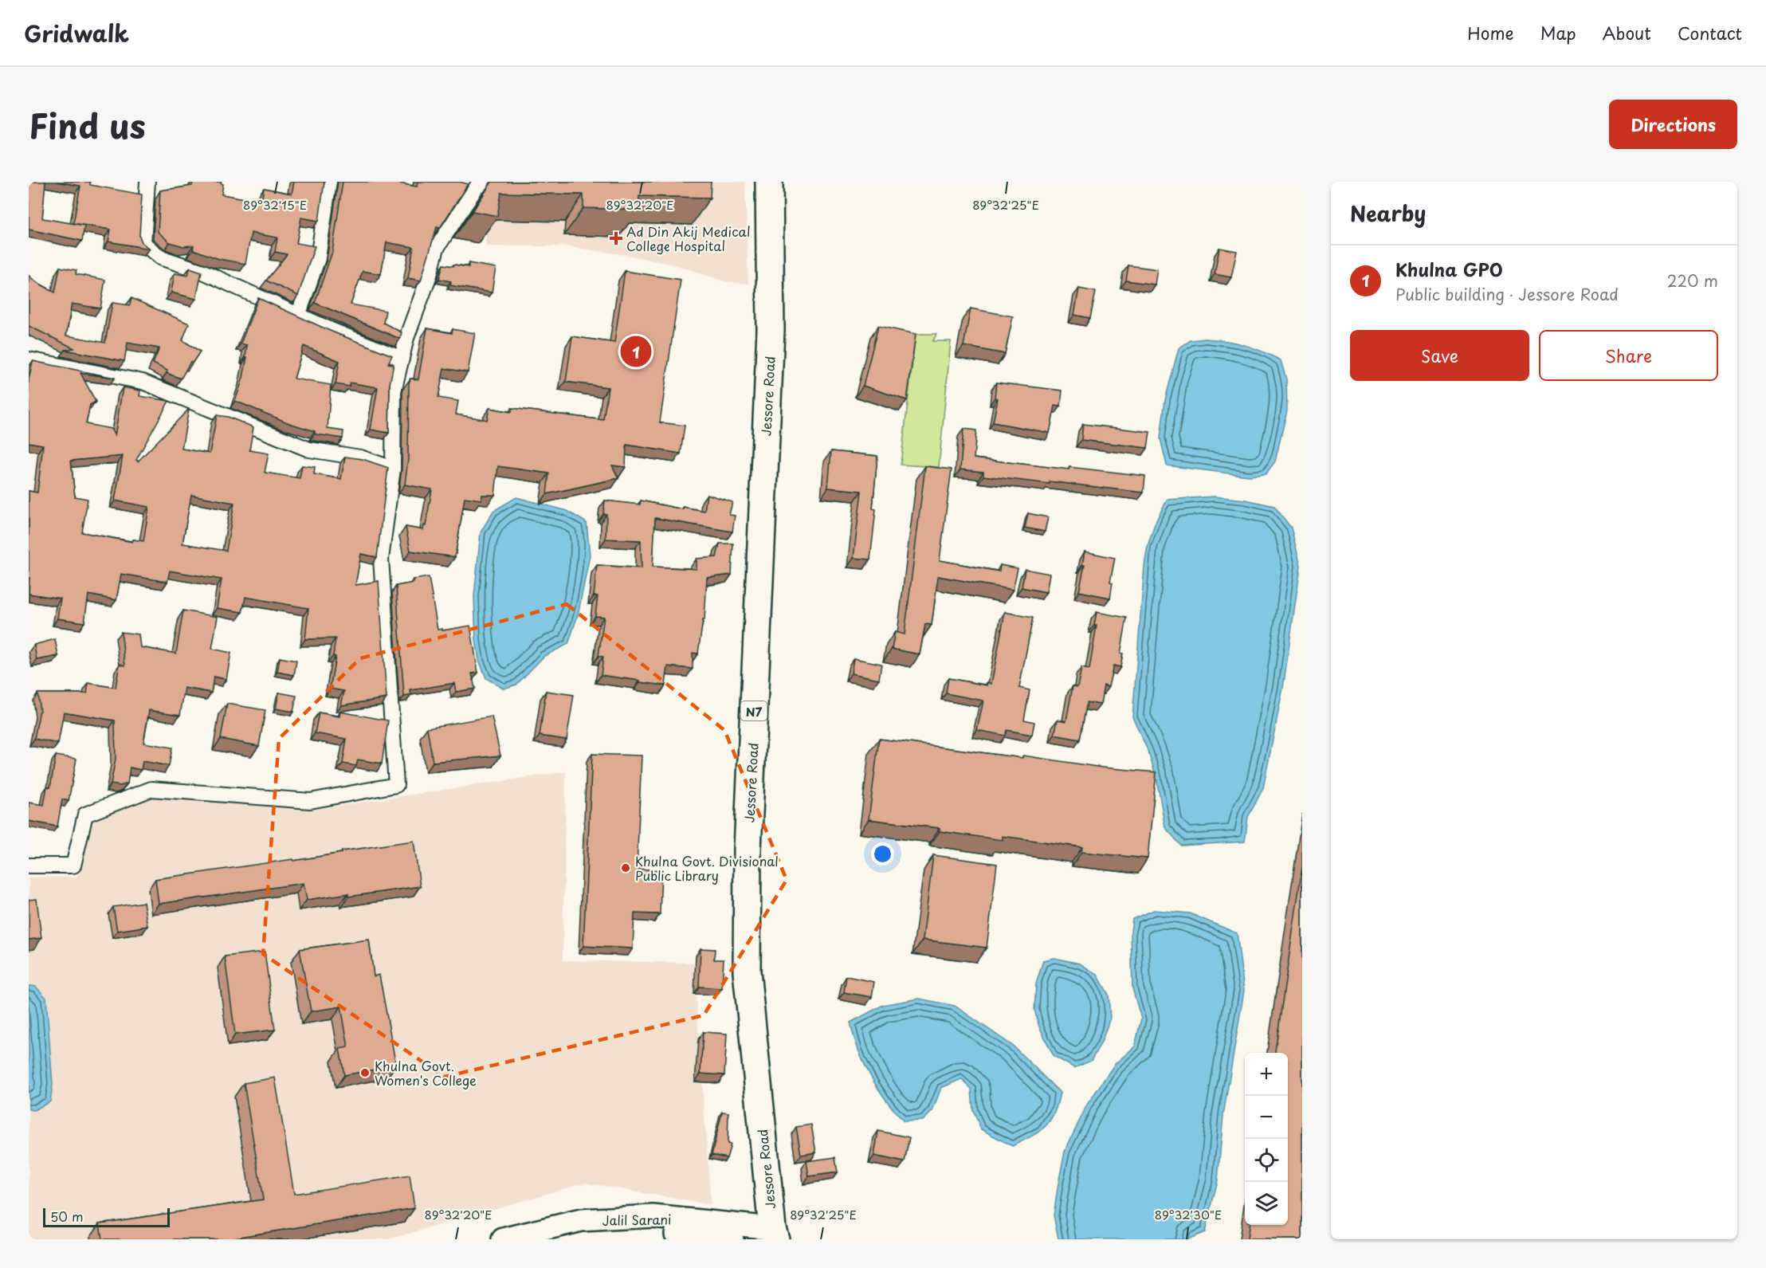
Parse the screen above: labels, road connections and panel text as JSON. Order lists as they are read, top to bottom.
{
  "streets": {
    "highway": ["Jessore Road", "N7"],
    "main road": ["Jalil Sarani"]
  },
  "crossings": [
    ["Jessore Road", "Jalil Sarani"]
  ],
  "places": {
    "health": ["Ad Din Akij Medical College Hospital"],
    "other": ["Khulna Govt. Divisional Public Library", "Khulna Govt. Women's College"]
  },
  "scale_bar": "50 m",
  "page": {
    "header": "Gridwalk",
    "nav": [
      "Home",
      "Map",
      "About",
      "Contact"
    ],
    "title": "Find us",
    "buttons": [
      "Directions",
      ["Save", "Share"]
    ],
    "heading": "Nearby",
    "list": [
      {
        "mark": "1",
        "name": "Khulna GPO",
        "note": "Public building · Jessore Road",
        "value": "220 m"
      }
    ],
    "pins": "1",
    "map_buttons": ["+", "−"],
    "scale": "50 m"
  },
  "coordinates": [
    "89°32'15\"E",
    "89°32'20\"E",
    "89°32'25\"E",
    "89°32'30\"E"
  ]
}
